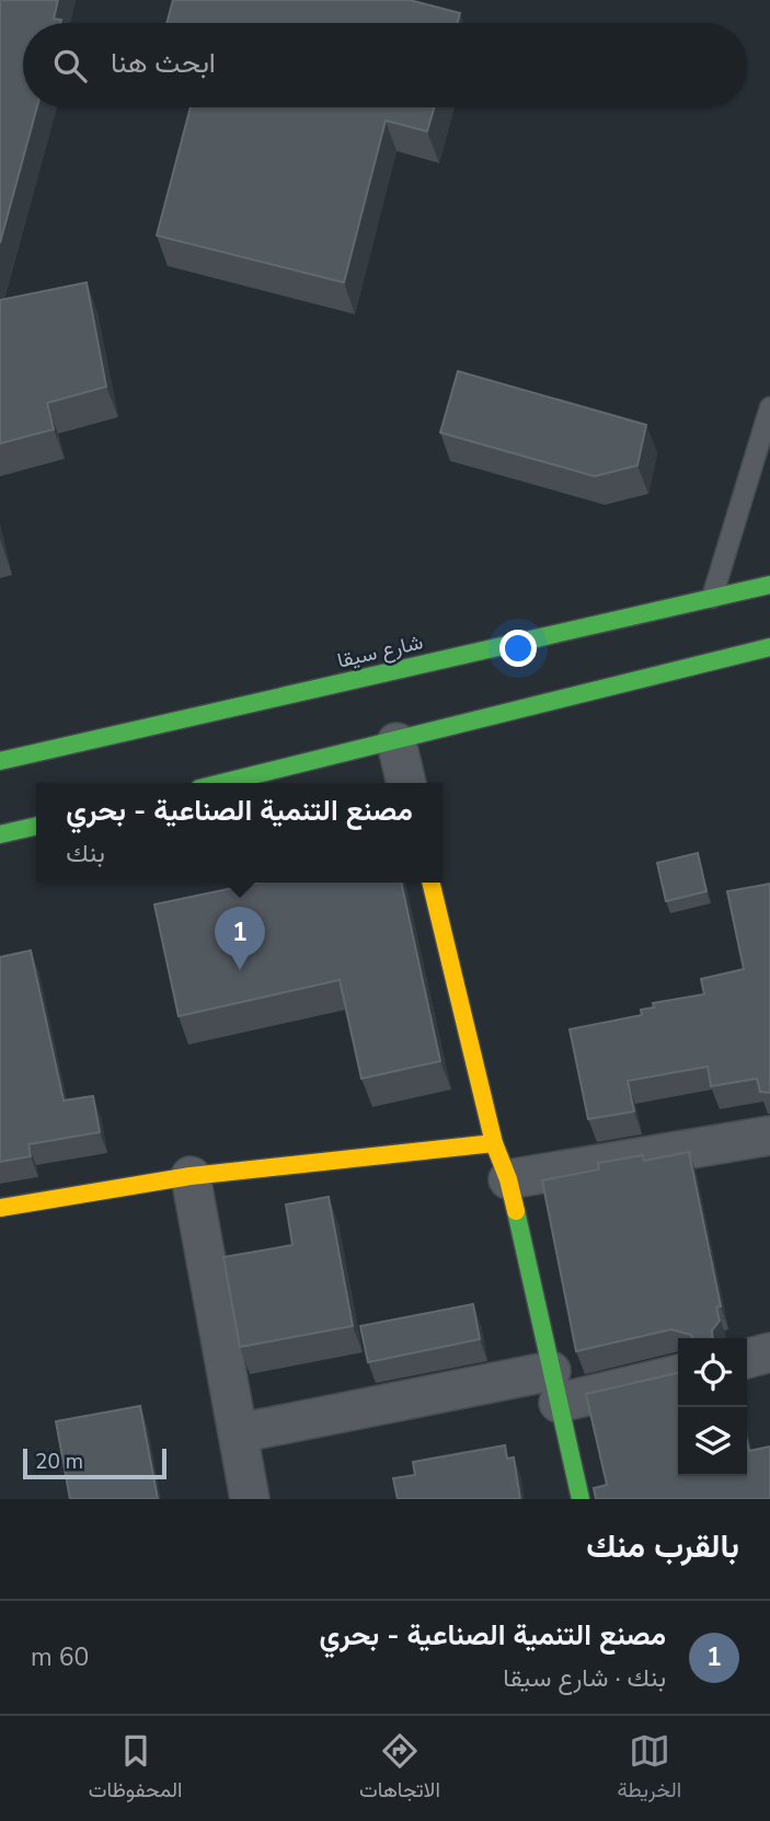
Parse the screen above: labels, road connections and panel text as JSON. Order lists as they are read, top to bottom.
{
  "streets": {
    "main road": ["شارع سيقا"]
  },
  "scale_bar": "20 m",
  "page": {
    "search": "ابحث هنا",
    "popup": ["مصنع التنمية الصناعية - بحري", "بنك"],
    "pins": "1",
    "scale": "20 m",
    "heading": "بالقرب منك",
    "list": [
      {
        "mark": "1",
        "name": "مصنع التنمية الصناعية - بحري",
        "note": "بنك · شارع سيقا",
        "value": "60 m"
      }
    ],
    "nav": ["الخريطة", "الاتجاهات", "المحفوظات"]
  }
}
